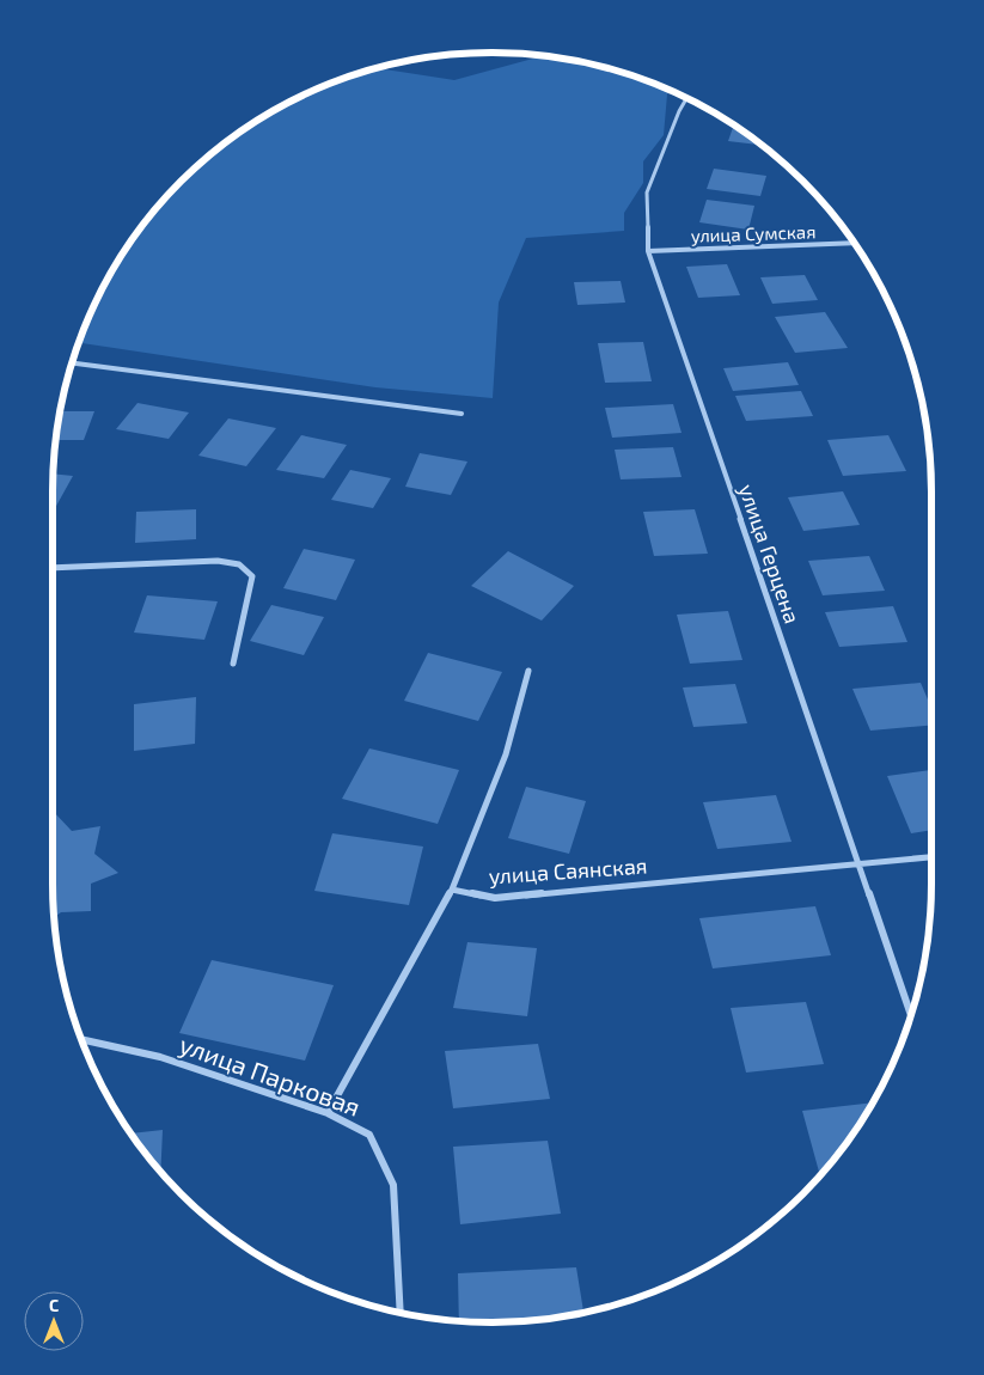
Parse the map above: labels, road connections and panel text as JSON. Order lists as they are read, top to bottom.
{
  "streets": {
    "street": [
      "улица Сумская",
      "улица Герцена",
      "улица Саянская",
      "улица Парковая"
    ]
  },
  "crossings": [
    ["улица Сумская", "улица Герцена"],
    ["улица Герцена", "улица Саянская"]
  ],
  "north": "top"
}
